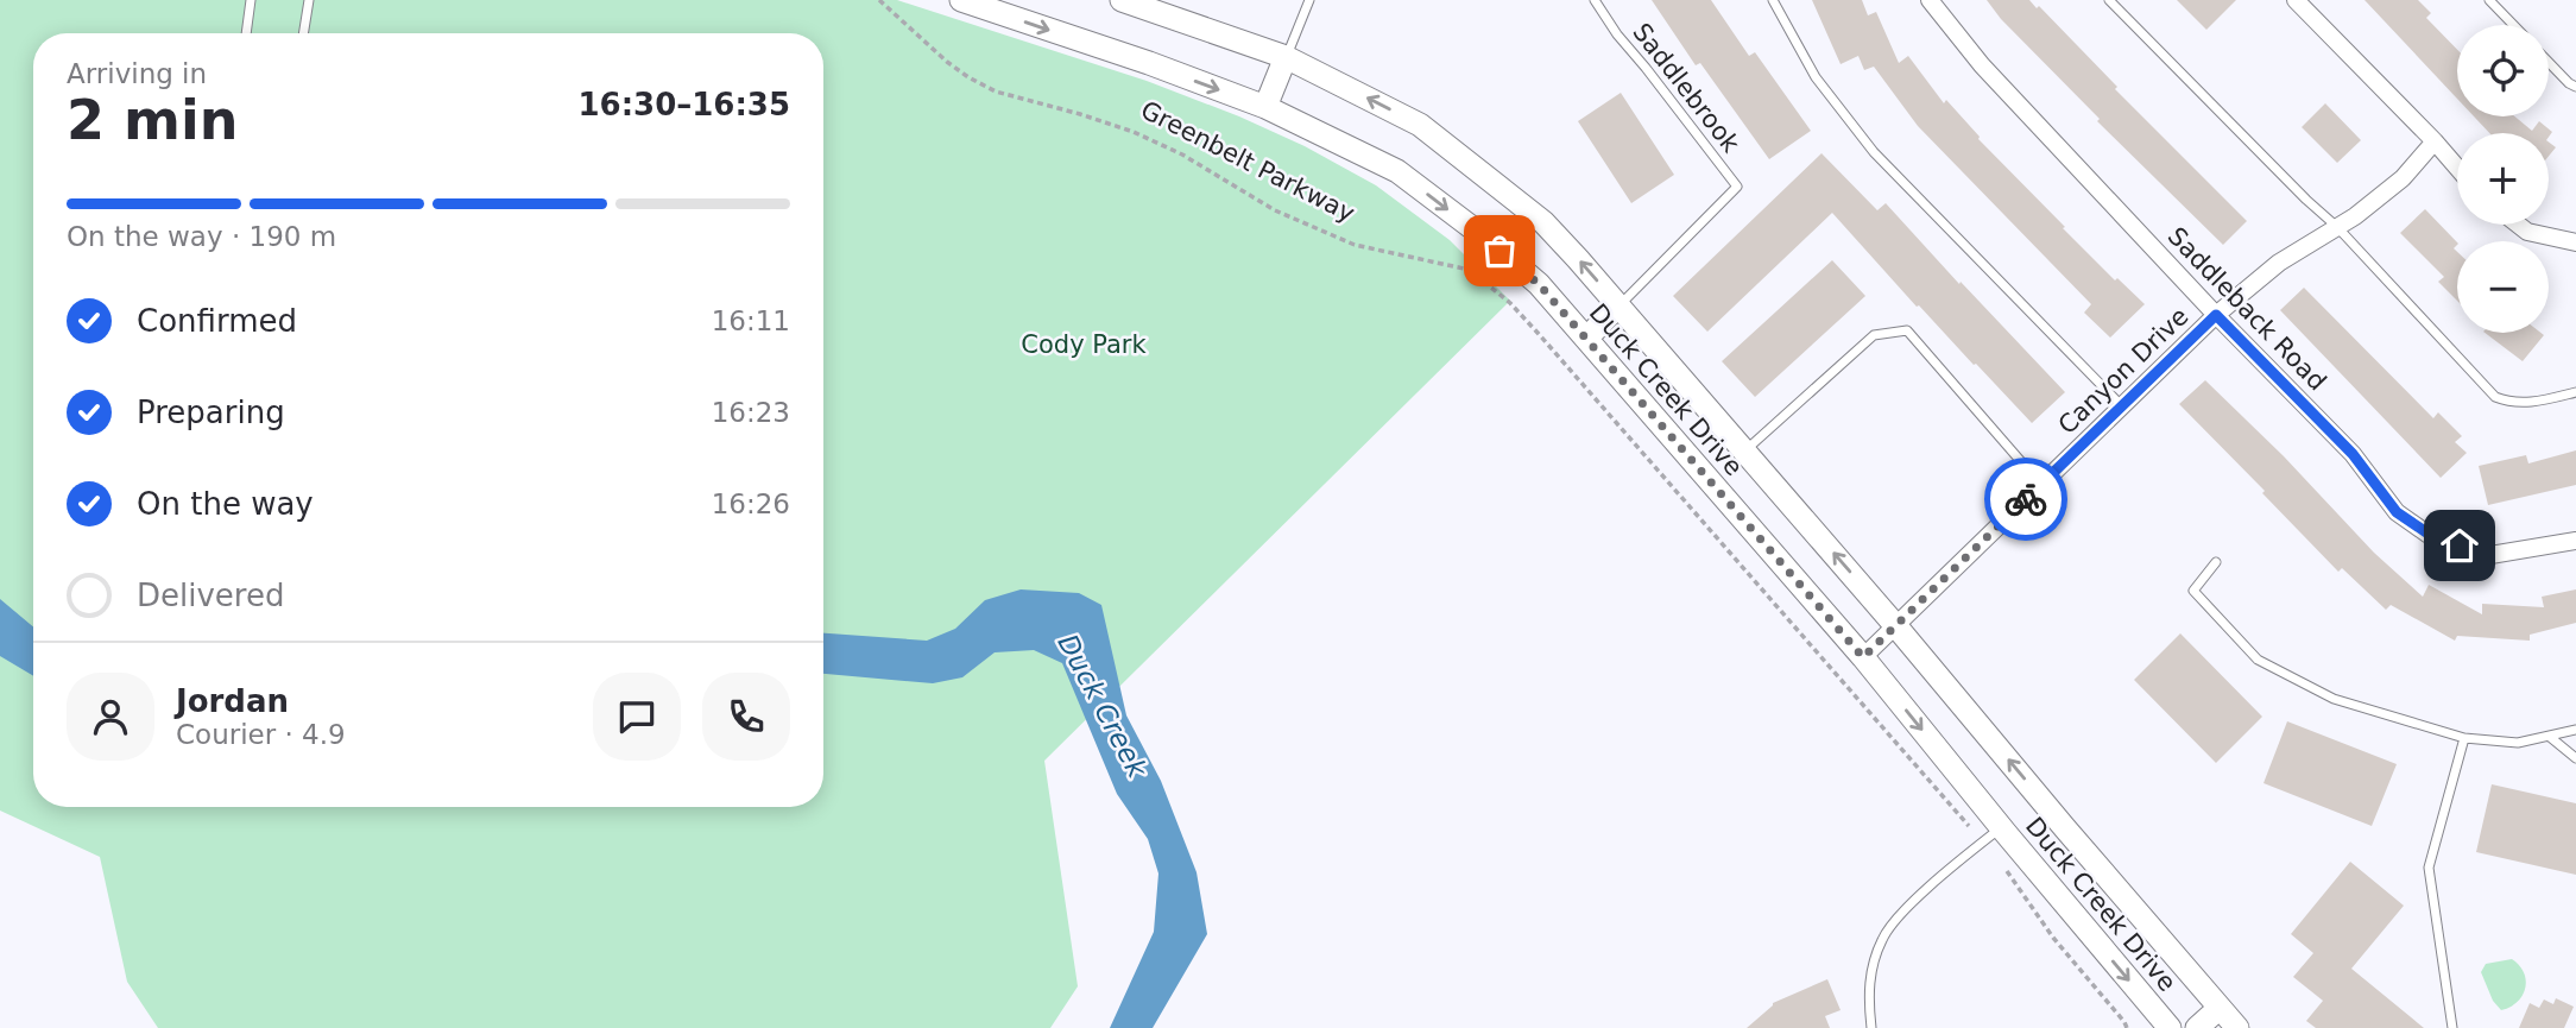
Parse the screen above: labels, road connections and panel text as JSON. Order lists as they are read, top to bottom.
{
  "streets": {
    "main road": ["Duck Creek Drive"],
    "street": ["Saddleback Road", "Canyon Drive"],
    "lane": ["Saddlebrook"],
    "path": ["Greenbelt Parkway"]
  },
  "crossings": [
    ["Saddlebrook", "Duck Creek Drive"],
    ["Greenbelt Parkway", "Duck Creek Drive"],
    ["Saddleback Road", "Canyon Drive"],
    ["Canyon Drive", "Duck Creek Drive"]
  ],
  "water": ["Duck Creek"],
  "parks": ["Cody Park"],
  "page": {
    "map_buttons": ["+", "−"],
    "heading": ["2 min", "Arriving in", "16:30–16:35"],
    "panel": ["Jordan", "Courier · 4.9"],
    "bar": "On the way · 190 m",
    "list": [
      ["Confirmed", "16:11"],
      ["Preparing", "16:23"],
      ["On the way", "16:26"],
      "Delivered"
    ]
  }
}
